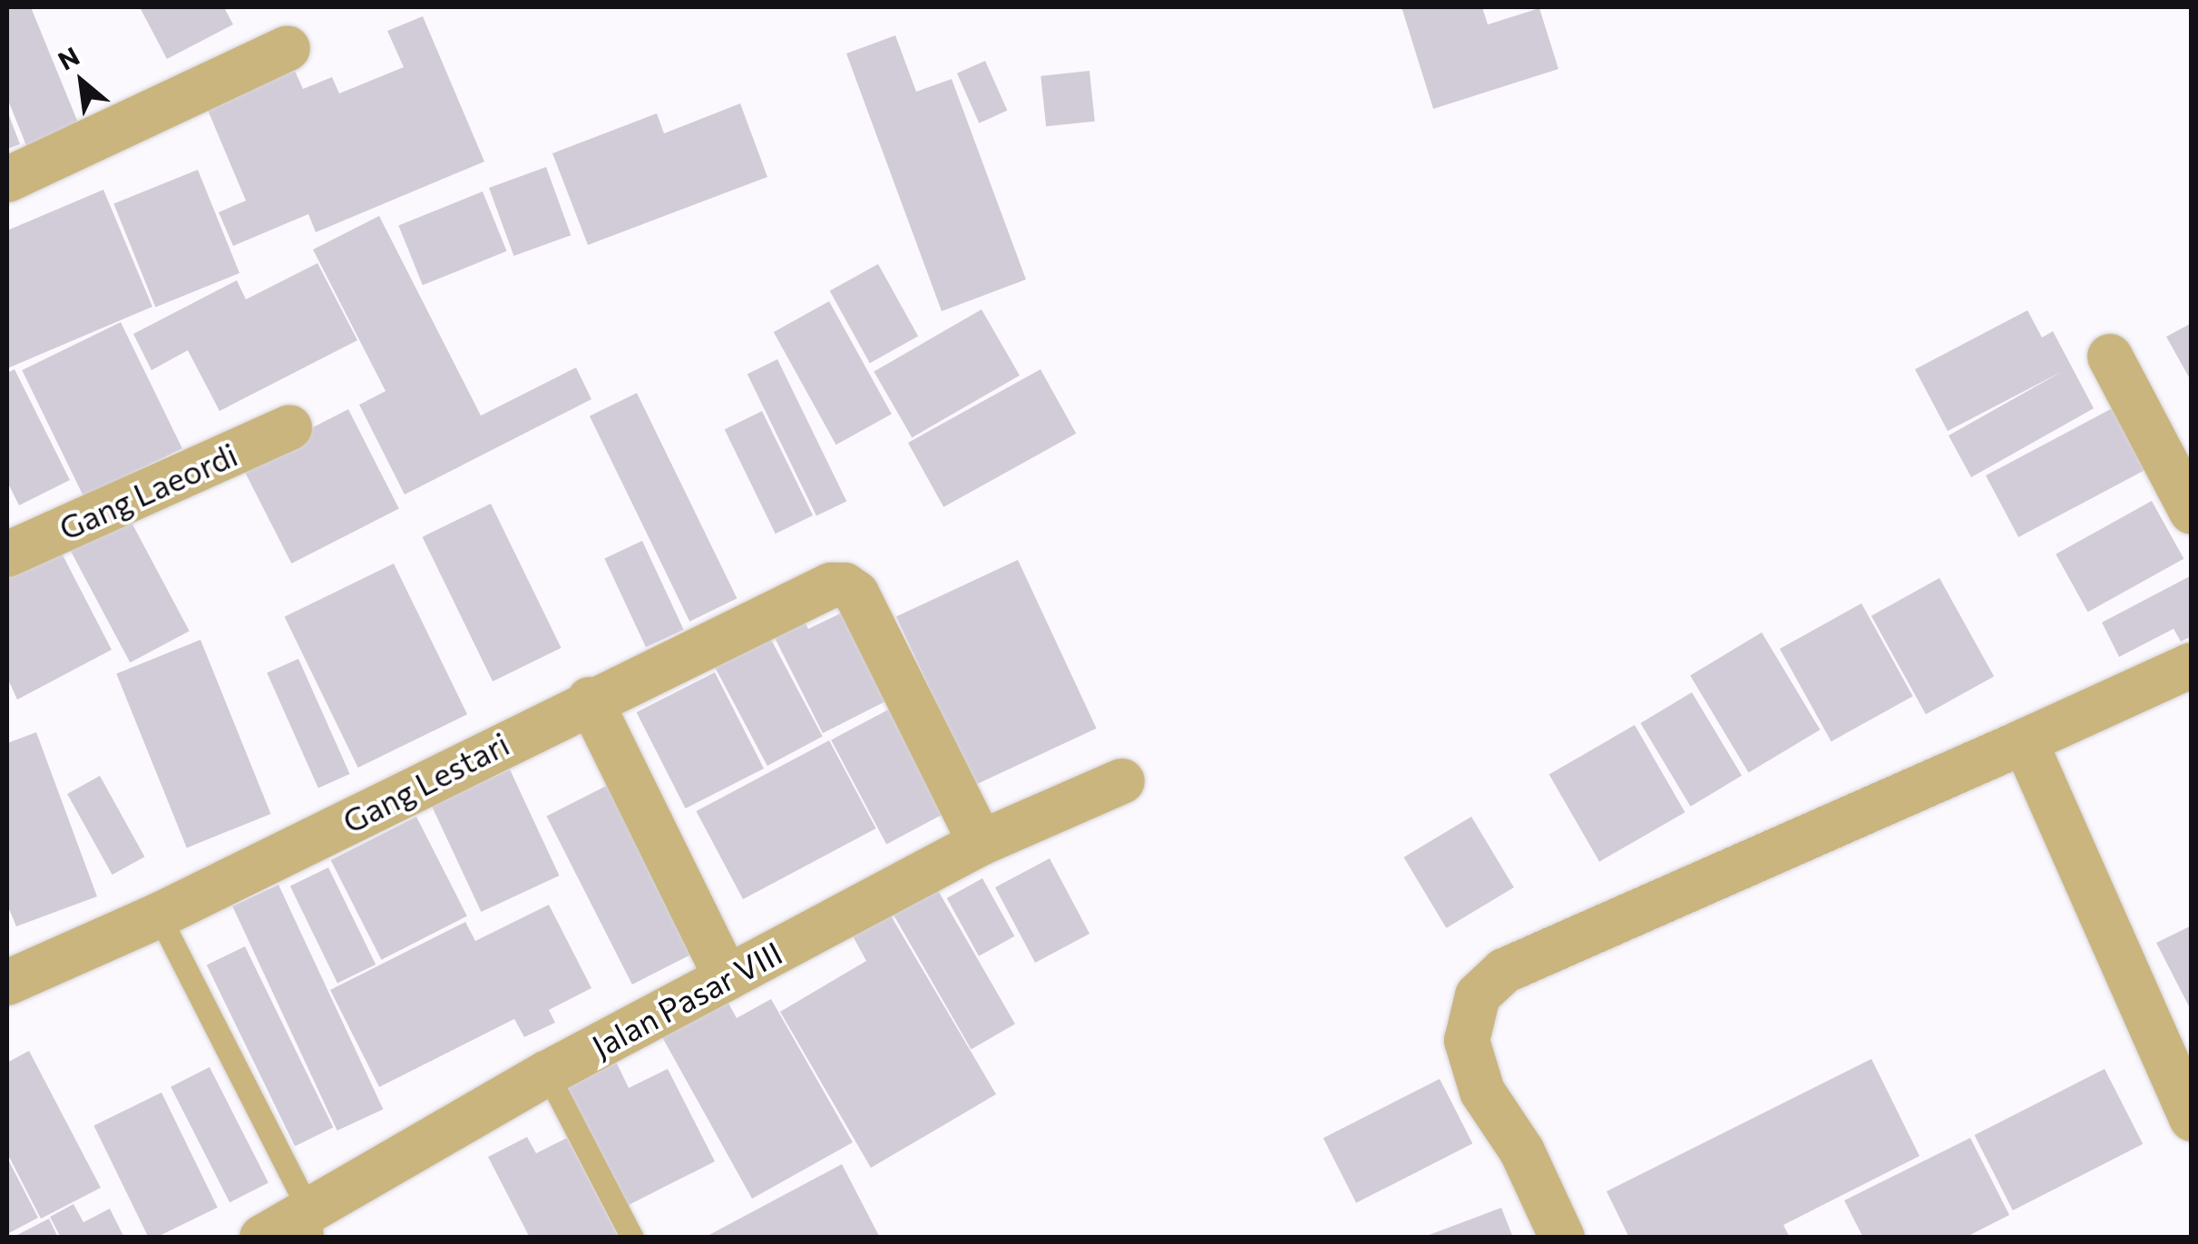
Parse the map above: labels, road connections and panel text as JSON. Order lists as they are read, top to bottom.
{
  "streets": {
    "street": ["Gang Laeordi", "Gang Lestari", "Jalan Pasar VIII"]
  },
  "crossings": [
    ["Gang Lestari", "Jalan Pasar VIII"]
  ],
  "north": "top left"
}
